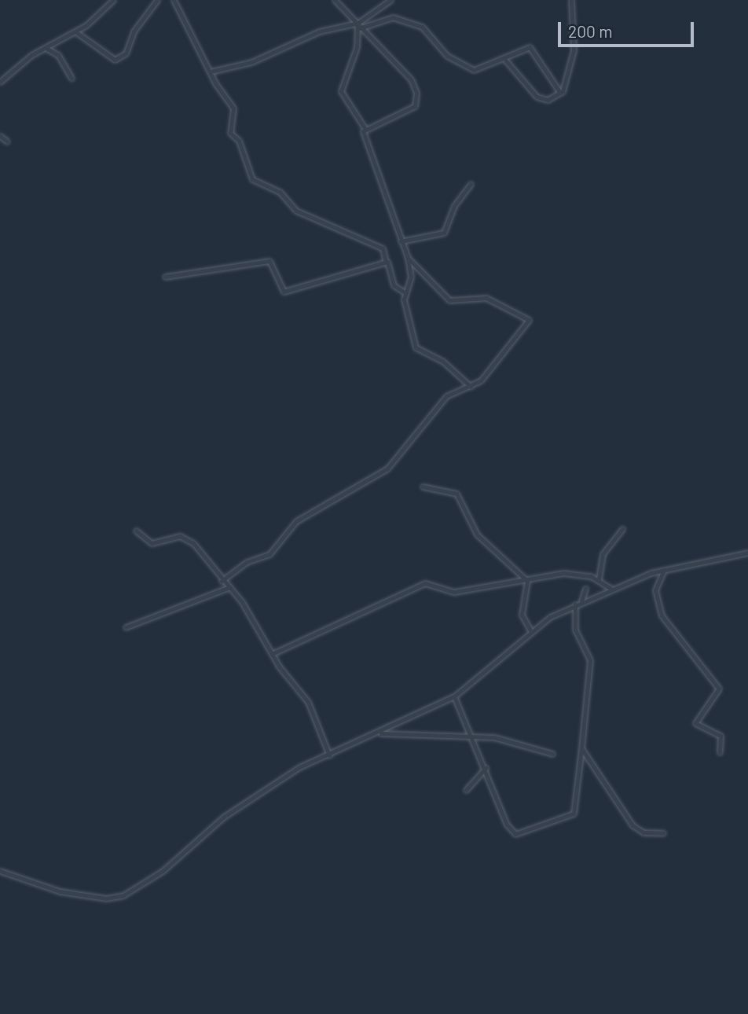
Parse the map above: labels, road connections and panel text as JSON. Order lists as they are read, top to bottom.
{
  "scale_bar": "200 m"
}
